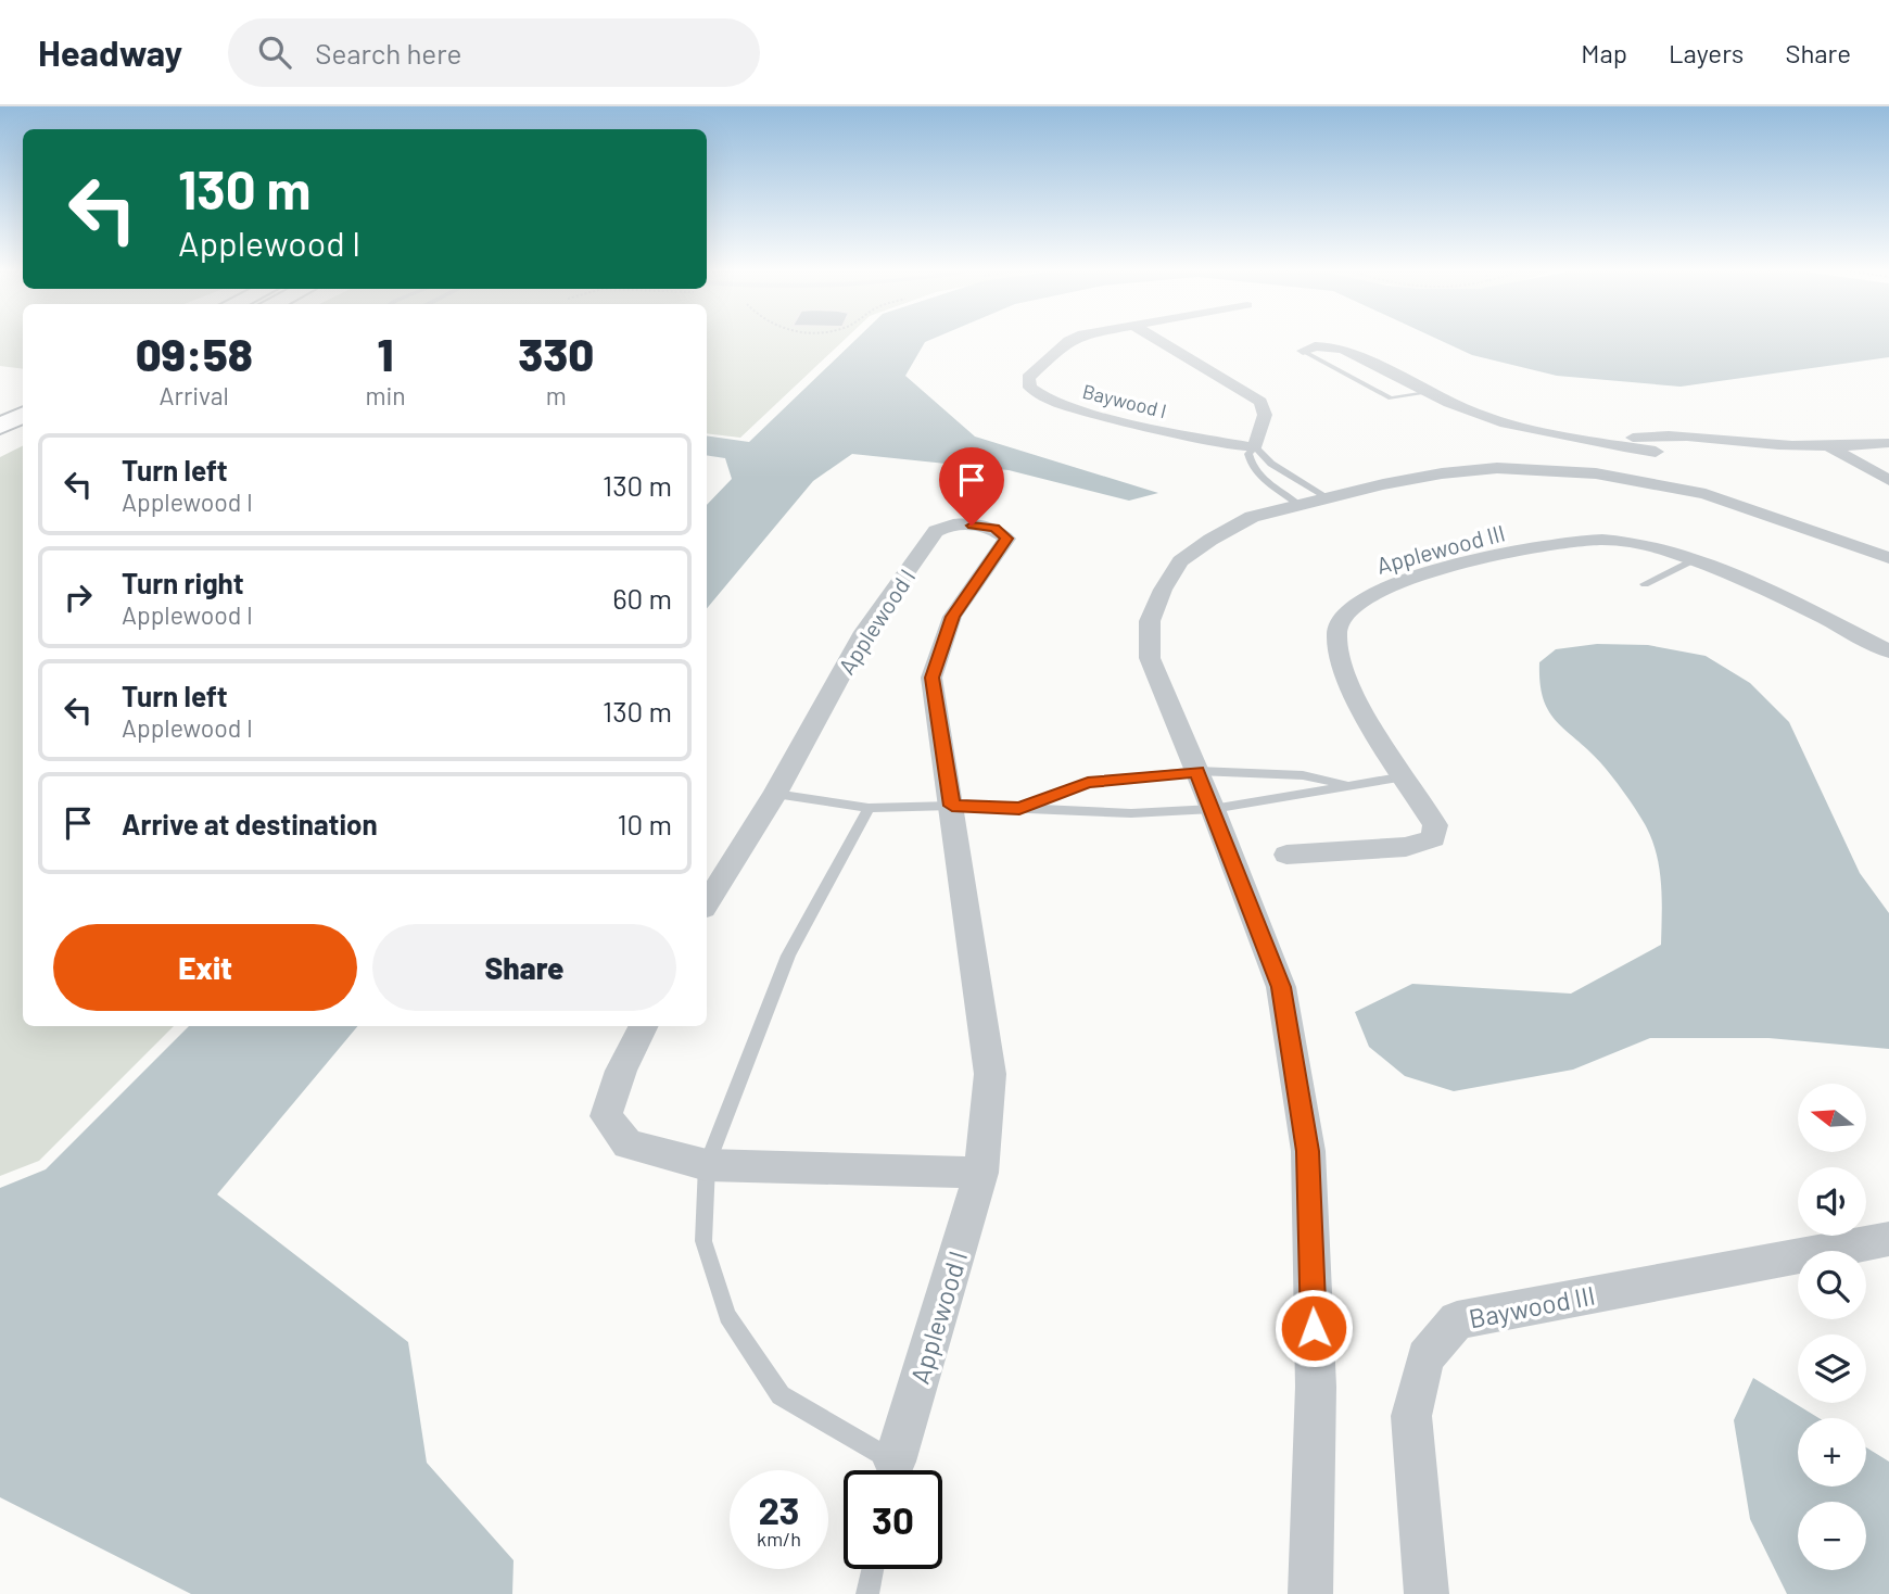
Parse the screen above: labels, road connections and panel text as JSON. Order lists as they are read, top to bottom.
{
  "streets": {
    "street": [
      "Baywood I",
      "Applewood III",
      "Applewood I",
      "Baywood III"
    ]
  },
  "north": "left",
  "page": {
    "header": "Headway",
    "search": "Search here",
    "nav": ["Map", "Layers", "Share"],
    "turn": ["130 m", "Applewood I"],
    "eta": [
      "09:58",
      "Arrival",
      "1",
      "min",
      "330",
      "m"
    ],
    "list": [
      {
        "name": "Turn left",
        "note": "Applewood I",
        "value": "130 m"
      },
      {
        "name": "Turn right",
        "note": "Applewood I",
        "value": "60 m"
      },
      {
        "name": "Turn left",
        "note": "Applewood I",
        "value": "130 m"
      },
      {
        "name": "Arrive at destination",
        "value": "10 m"
      }
    ],
    "buttons": ["Exit", "Share"],
    "map_buttons": ["+", "−"],
    "speed": "23 km/h",
    "limit": "30"
  }
}
